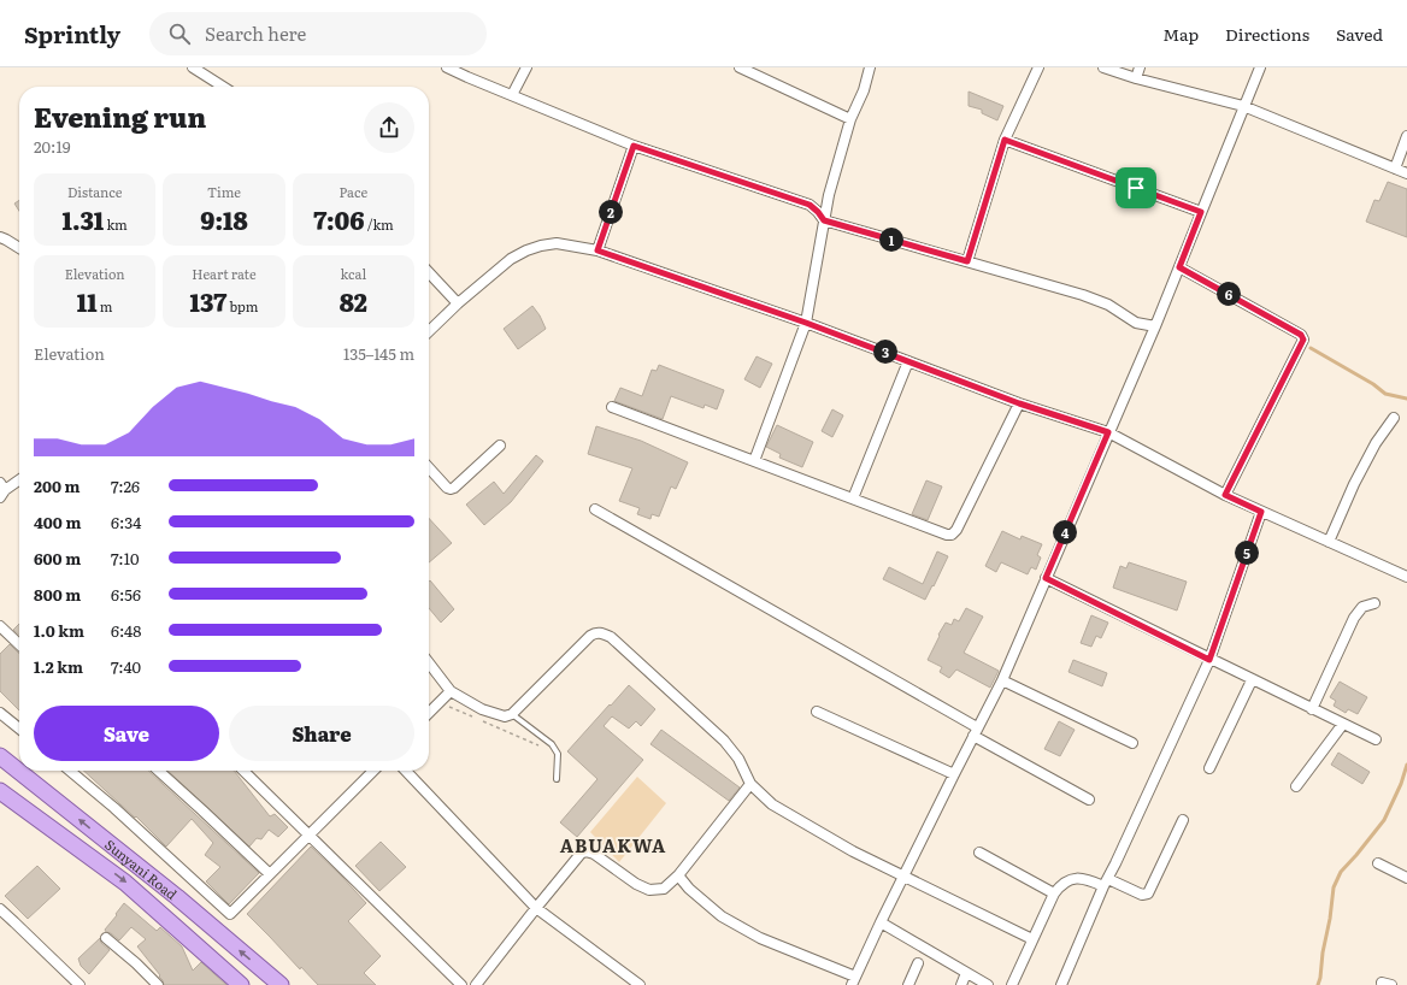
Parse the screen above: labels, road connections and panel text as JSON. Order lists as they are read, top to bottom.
{
  "streets": {
    "main road": ["Sunyani Road"]
  },
  "districts": ["ABUAKWA"],
  "page": {
    "header": "Sprintly",
    "search": "Search here",
    "nav": ["Map", "Directions", "Saved"],
    "heading": ["Evening run", "20:19"],
    "stats": [
      ["Distance", "1.31 km"],
      ["Time", "9:18"],
      ["Pace", "7:06 /km"],
      ["Elevation", "11 m"],
      ["Heart rate", "137 bpm"],
      ["kcal", "82"]
    ],
    "pins": [
      "2",
      "1",
      "6",
      "3",
      "4",
      "5"
    ],
    "chart": ["Elevation", "135–145 m"],
    "list": [
      {
        "name": "200 m",
        "note": "7:26"
      },
      {
        "name": "400 m",
        "note": "6:34"
      },
      {
        "name": "600 m",
        "note": "7:10"
      },
      {
        "name": "800 m",
        "note": "6:56"
      },
      {
        "name": "1.0 km",
        "note": "6:48"
      },
      {
        "name": "1.2 km",
        "note": "7:40"
      }
    ],
    "buttons": ["Save", "Share"]
  }
}
